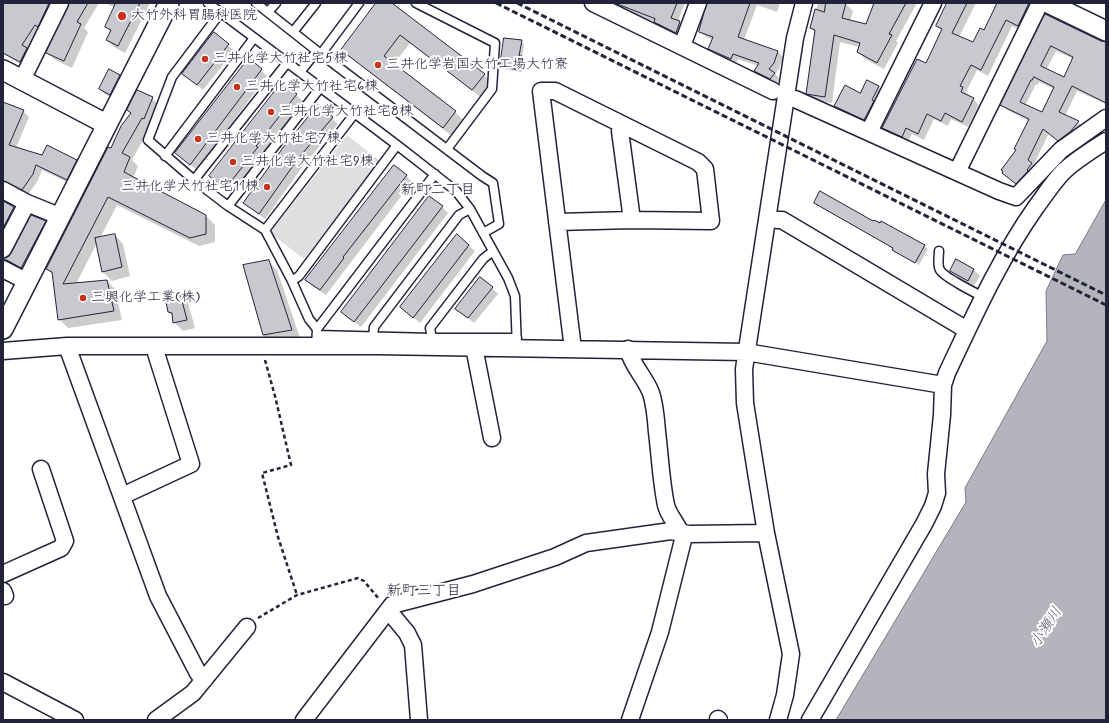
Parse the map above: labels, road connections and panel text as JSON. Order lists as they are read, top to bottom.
{
  "districts": ["新町二丁目", "新町三丁目"],
  "water": ["小瀬川"],
  "places": [
    "大竹外科胃腸科医院",
    "三井化学大竹社宅5棟",
    "三井化学岩国大竹工場大竹寮",
    "三井化学大竹社宅6棟",
    "三井化学大竹社宅8棟",
    "三井化学大竹社宅7棟",
    "三井化学大竹社宅9棟",
    "三井化学大竹社宅11棟",
    "三興化学工業(株)"
  ]
}
